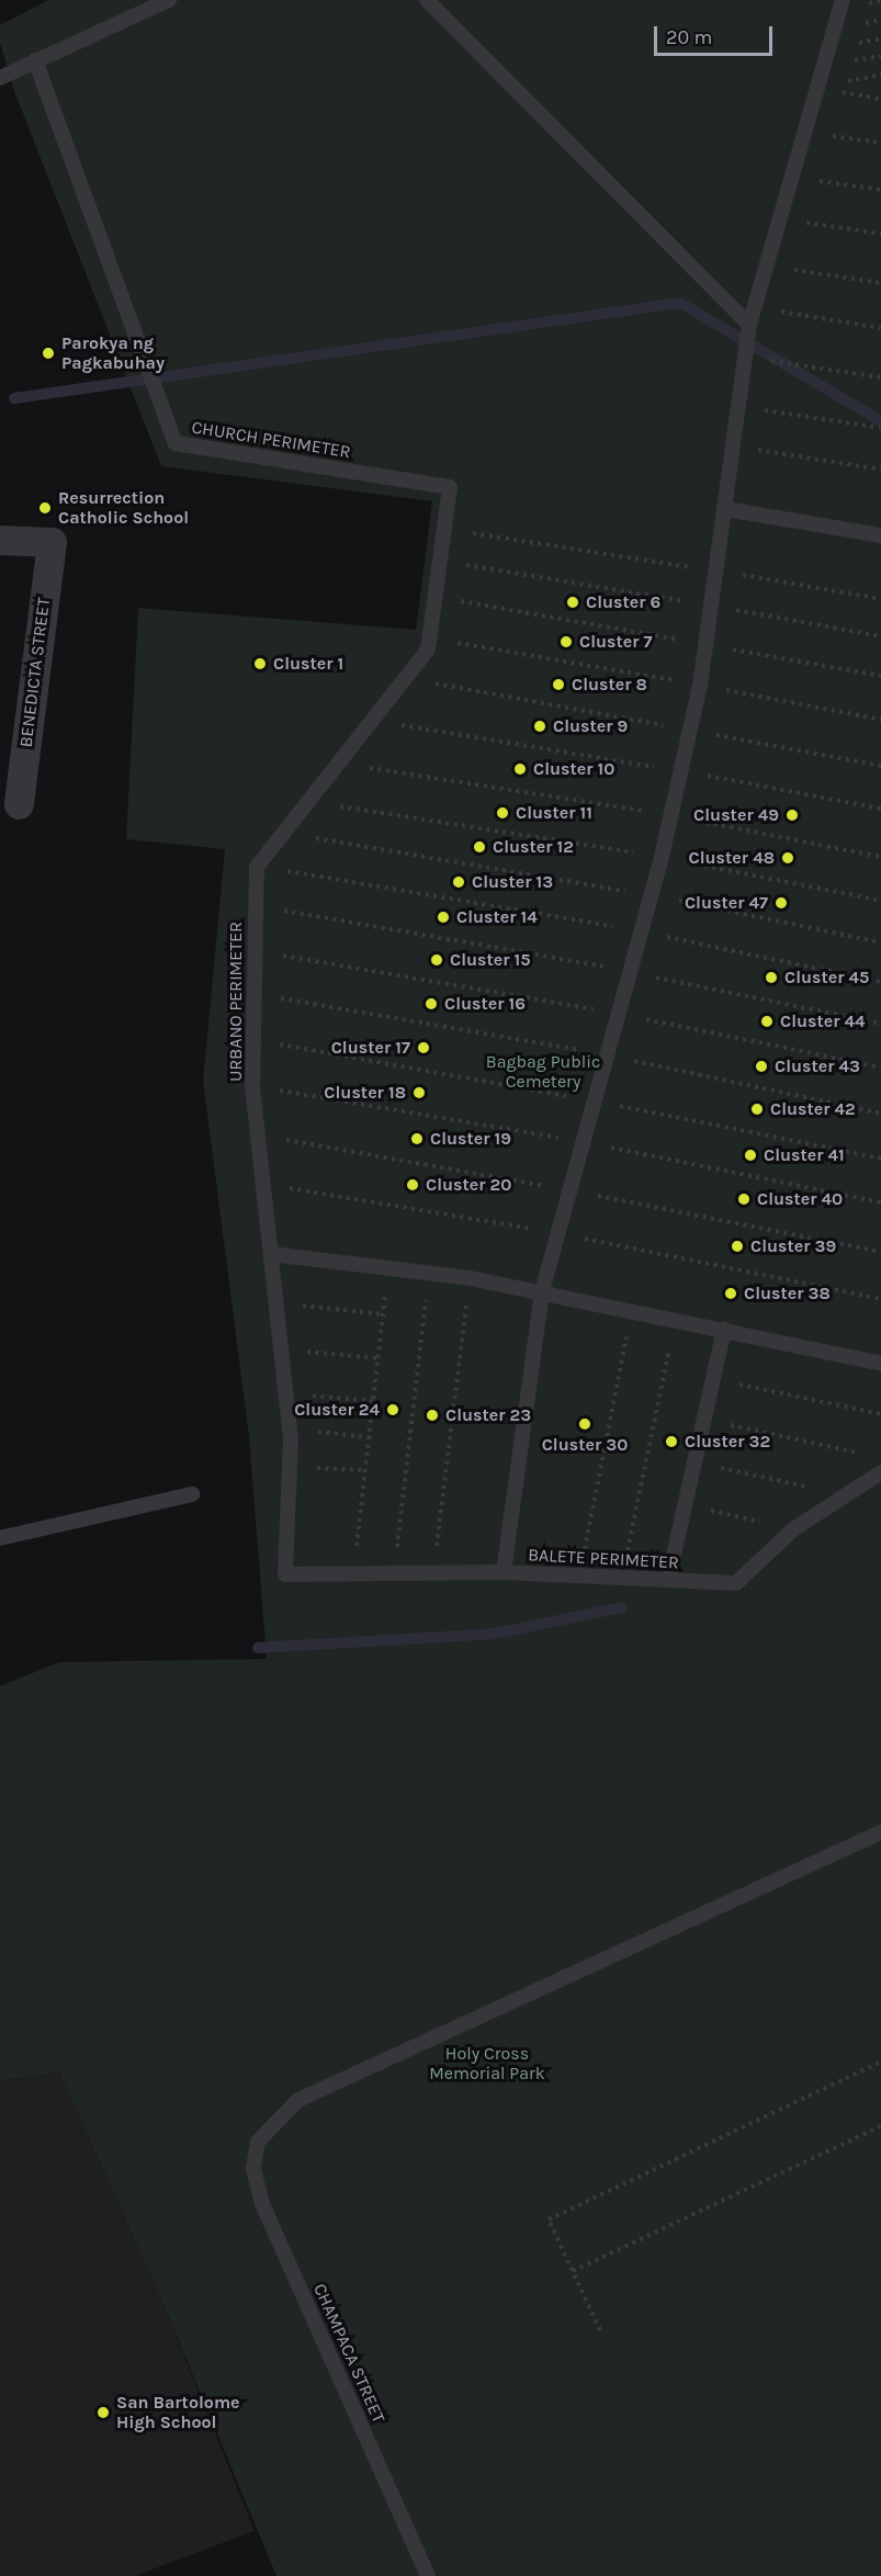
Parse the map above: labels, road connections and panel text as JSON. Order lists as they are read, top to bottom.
{
  "streets": {
    "street": ["BENEDICTA STREET"],
    "lane": [
      "CHURCH PERIMETER",
      "URBANO PERIMETER",
      "BALETE PERIMETER",
      "CHAMPACA STREET"
    ]
  },
  "crossings": [
    ["URBANO PERIMETER", "BALETE PERIMETER"]
  ],
  "parks": ["Bagbag Public Cemetery", "Holy Cross Memorial Park"],
  "places": [
    "Parokya ng Pagkabuhay",
    "Resurrection Catholic School",
    "Cluster 6",
    "Cluster 7",
    "Cluster 1",
    "Cluster 8",
    "Cluster 9",
    "Cluster 10",
    "Cluster 11",
    "Cluster 49",
    "Cluster 12",
    "Cluster 48",
    "Cluster 13",
    "Cluster 47",
    "Cluster 14",
    "Cluster 15",
    "Cluster 45",
    "Cluster 16",
    "Cluster 44",
    "Cluster 17",
    "Cluster 43",
    "Cluster 18",
    "Cluster 42",
    "Cluster 19",
    "Cluster 41",
    "Cluster 20",
    "Cluster 40",
    "Cluster 39",
    "Cluster 38",
    "Cluster 24",
    "Cluster 23",
    "Cluster 30",
    "Cluster 32",
    "San Bartolome High School"
  ],
  "scale_bar": "20 m"
}
